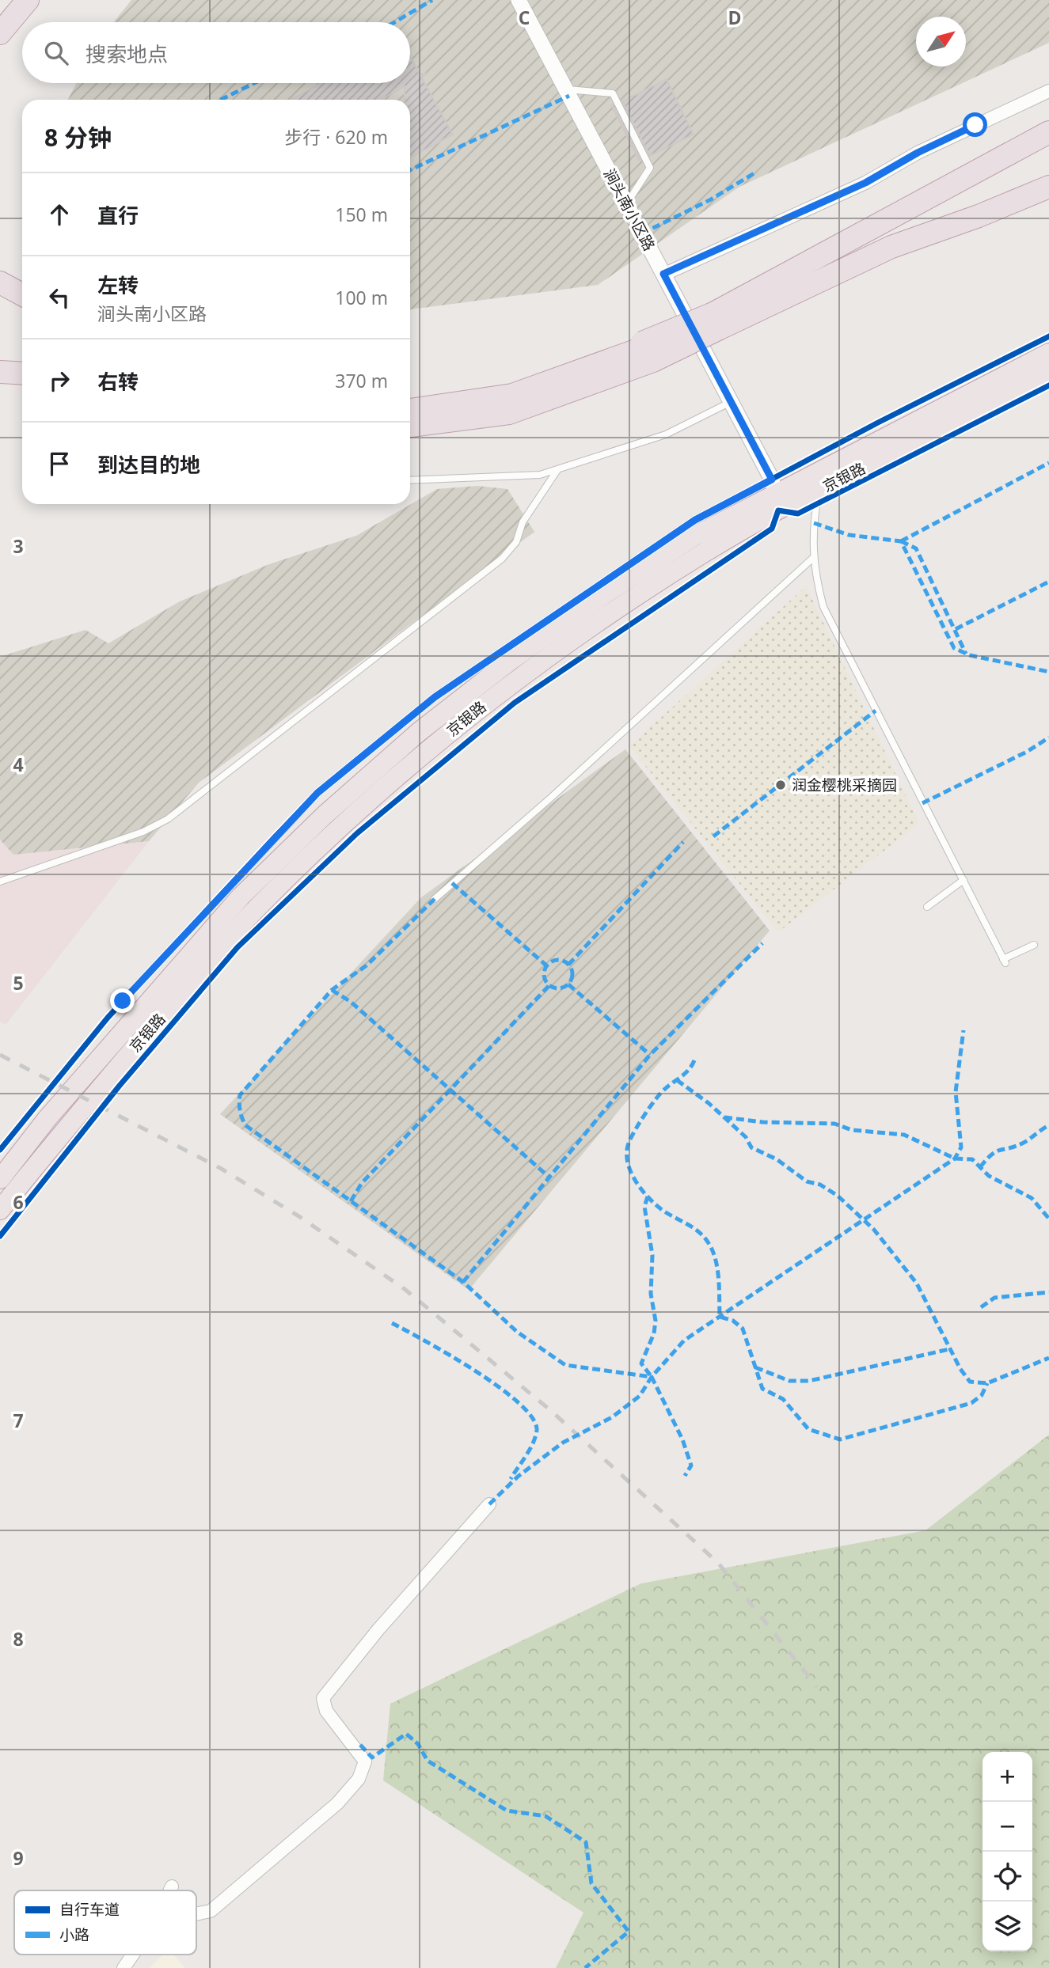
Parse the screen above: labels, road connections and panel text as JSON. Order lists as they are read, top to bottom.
{
  "streets": {
    "highway": ["京银路"],
    "street": ["涧头南小区路"]
  },
  "crossings": [
    ["涧头南小区路", "京银路"]
  ],
  "places": ["润金樱桃采摘园"],
  "legend": ["自行车道", "小路"],
  "north": "top right",
  "page": {
    "search": "搜索地点",
    "heading": ["8 分钟", "步行 · 620 m"],
    "list": [
      ["直行", "150 m"],
      ["左转", "涧头南小区路", "100 m"],
      ["右转", "370 m"],
      "到达目的地"
    ],
    "map_buttons": ["+", "−"]
  },
  "grid": {
    "columns": ["C", "D"],
    "rows": [
      "3",
      "4",
      "5",
      "6",
      "7",
      "8",
      "9"
    ]
  }
}
